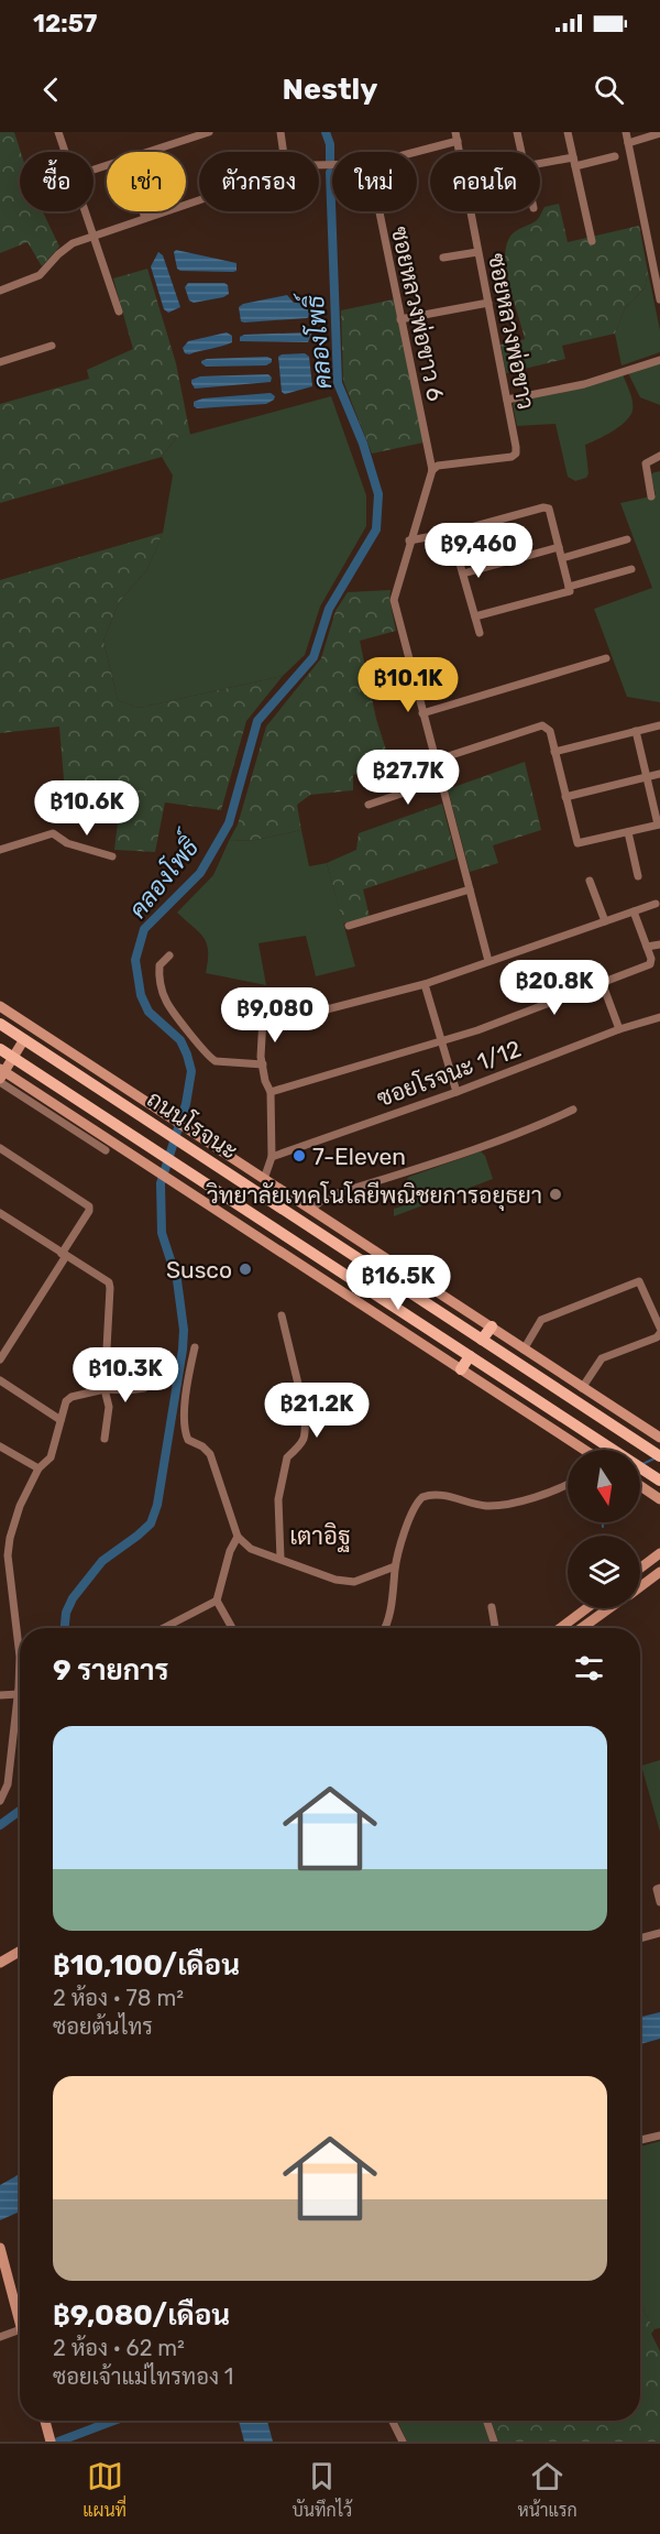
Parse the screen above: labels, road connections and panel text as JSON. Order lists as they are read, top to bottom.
{
  "streets": {
    "main road": ["ถนนโรจนะ"],
    "street": ["ซอยหลวงพ่อขาว 6", "ซอยหลวงพ่อขาว", "ซอยโรจนะ 1/12"]
  },
  "crossings": [
    ["ซอยหลวงพ่อขาว 6", "ซอยหลวงพ่อขาว"]
  ],
  "districts": ["เตาอิฐ"],
  "water": ["คลองโพธิ์"],
  "places": ["7-Eleven", "วิทยาลัยเทคโนโลยีพณิชยการอยุธยา", "Susco"],
  "north": "bottom",
  "page": {
    "status": "12:57",
    "header": "Nestly",
    "chip": [
      "ซื้อ",
      "เช่า",
      "ตัวกรอง",
      "ใหม่",
      "คอนโด"
    ],
    "price": [
      "฿9,460",
      "฿10.1K",
      "฿27.7K",
      "฿10.6K",
      "฿20.8K",
      "฿9,080",
      "฿16.5K",
      "฿10.3K",
      "฿21.2K"
    ],
    "heading": "9 รายการ",
    "list": [
      {
        "name": "฿10,100/เดือน",
        "note": "2 ห้อง · 78 m² · ซอยต้นไทร"
      },
      {
        "name": "฿9,080/เดือน",
        "note": "2 ห้อง · 62 m² · ซอยเจ้าแม่ไทรทอง 1"
      }
    ],
    "tabs": ["แผนที่", "บันทึกไว้", "หน้าแรก"]
  }
}
